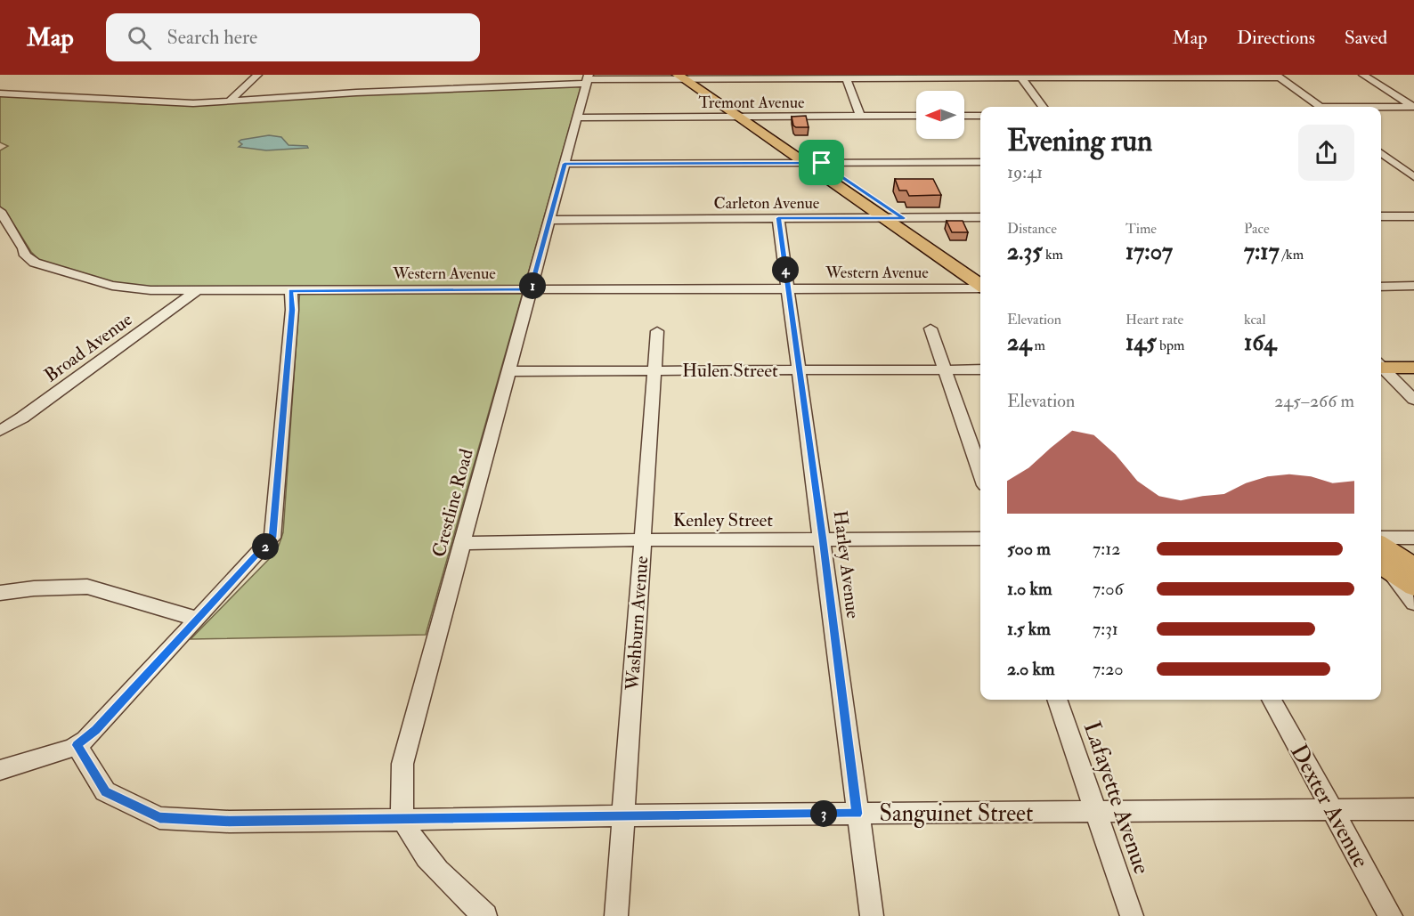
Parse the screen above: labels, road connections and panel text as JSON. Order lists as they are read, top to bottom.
{
  "streets": {
    "street": [
      "Tremont Avenue",
      "Carleton Avenue",
      "Western Avenue",
      "Broad Avenue",
      "Hulen Street",
      "Crestline Road",
      "Kenley Street",
      "Harley Avenue",
      "Washburn Avenue",
      "Lafayette Avenue",
      "Dexter Avenue",
      "Sanguinet Street"
    ]
  },
  "crossings": [
    ["Tremont Avenue", "Crestline Road"],
    ["Carleton Avenue", "Crestline Road"],
    ["Carleton Avenue", "Harley Avenue"],
    ["Western Avenue", "Broad Avenue"],
    ["Western Avenue", "Crestline Road"],
    ["Western Avenue", "Harley Avenue"],
    ["Hulen Street", "Crestline Road"],
    ["Hulen Street", "Harley Avenue"],
    ["Hulen Street", "Washburn Avenue"],
    ["Crestline Road", "Kenley Street"],
    ["Crestline Road", "Sanguinet Street"],
    ["Kenley Street", "Harley Avenue"],
    ["Kenley Street", "Washburn Avenue"],
    ["Harley Avenue", "Sanguinet Street"],
    ["Washburn Avenue", "Sanguinet Street"],
    ["Lafayette Avenue", "Sanguinet Street"],
    ["Dexter Avenue", "Sanguinet Street"]
  ],
  "north": "left",
  "page": {
    "header": "Map",
    "search": "Search here",
    "nav": ["Map", "Directions", "Saved"],
    "heading": ["Evening run", "19:41"],
    "stats": [
      ["Distance", "2.35 km"],
      ["Time", "17:07"],
      ["Pace", "7:17 /km"],
      ["Elevation", "24 m"],
      ["Heart rate", "145 bpm"],
      ["kcal", "164"]
    ],
    "pins": [
      "4",
      "1",
      "2",
      "3"
    ],
    "chart": ["Elevation", "245–266 m"],
    "list": [
      {
        "name": "500 m",
        "note": "7:12"
      },
      {
        "name": "1.0 km",
        "note": "7:06"
      },
      {
        "name": "1.5 km",
        "note": "7:31"
      },
      {
        "name": "2.0 km",
        "note": "7:20"
      }
    ]
  }
}
